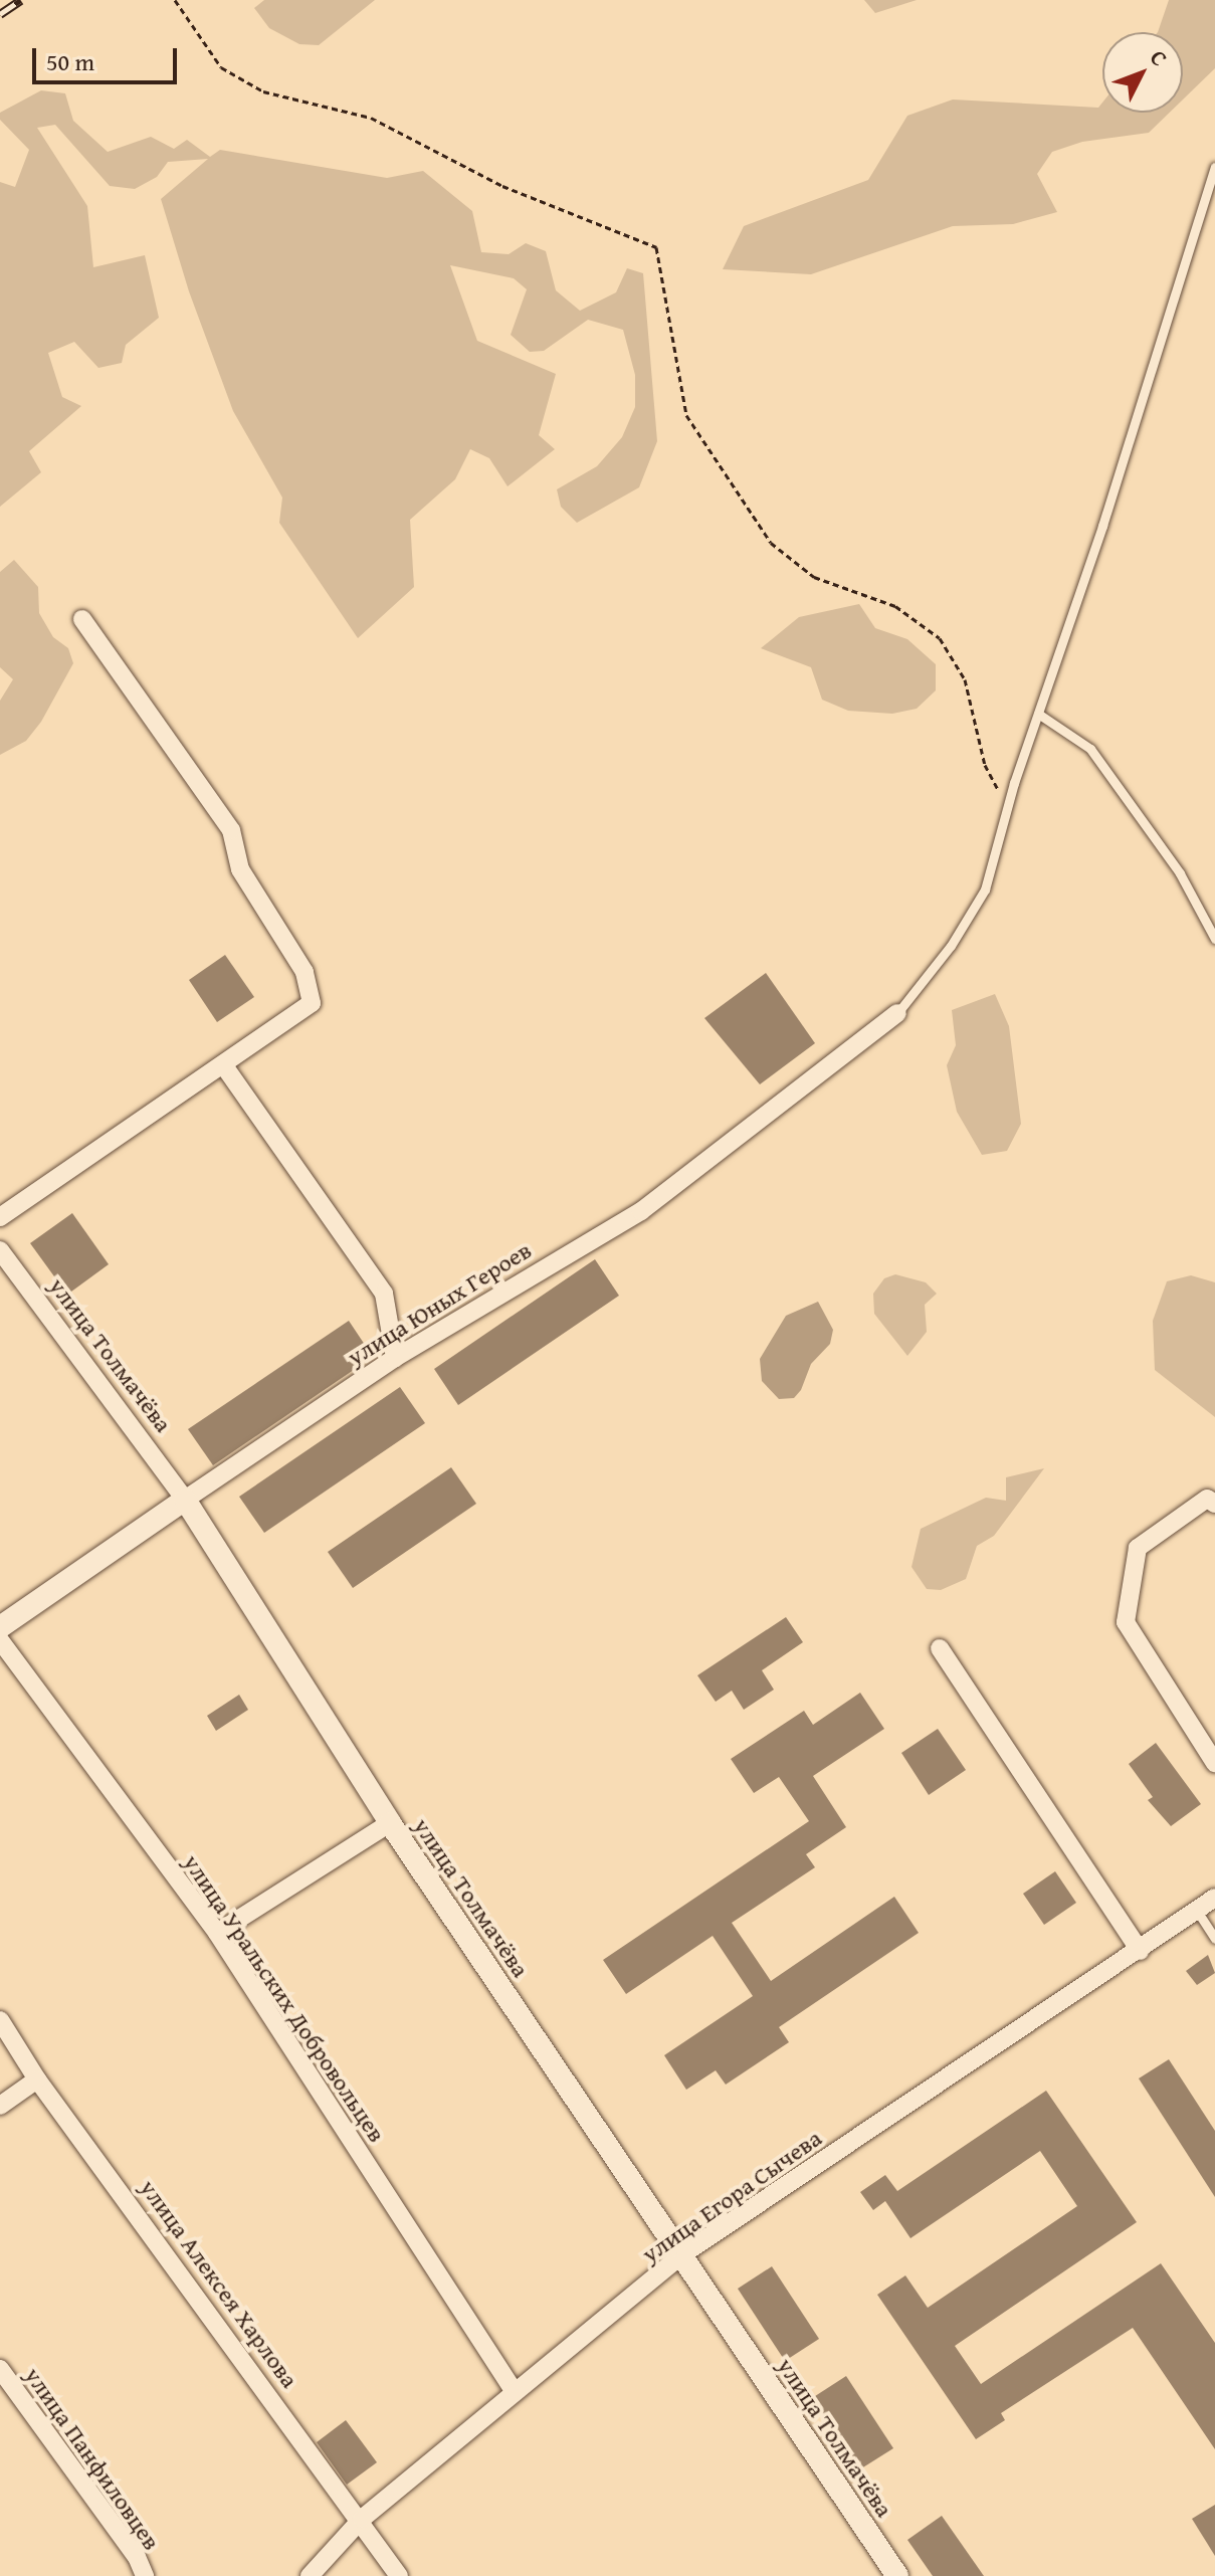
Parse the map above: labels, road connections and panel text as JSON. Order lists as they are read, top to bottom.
{
  "streets": {
    "street": [
      "улица Юных Героев",
      "улица Толмачёва",
      "улица Уральских Добровольцев",
      "улица Егора Сычева",
      "улица Алексея Харлова",
      "улица Панфиловцев"
    ]
  },
  "crossings": [
    ["улица Юных Героев", "улица Толмачёва"],
    ["улица Толмачёва", "улица Егора Сычева"],
    ["улица Уральских Добровольцев", "улица Егора Сычева"],
    ["улица Егора Сычева", "улица Алексея Харлова"]
  ],
  "scale_bar": "50 m",
  "north": "top right"
}
